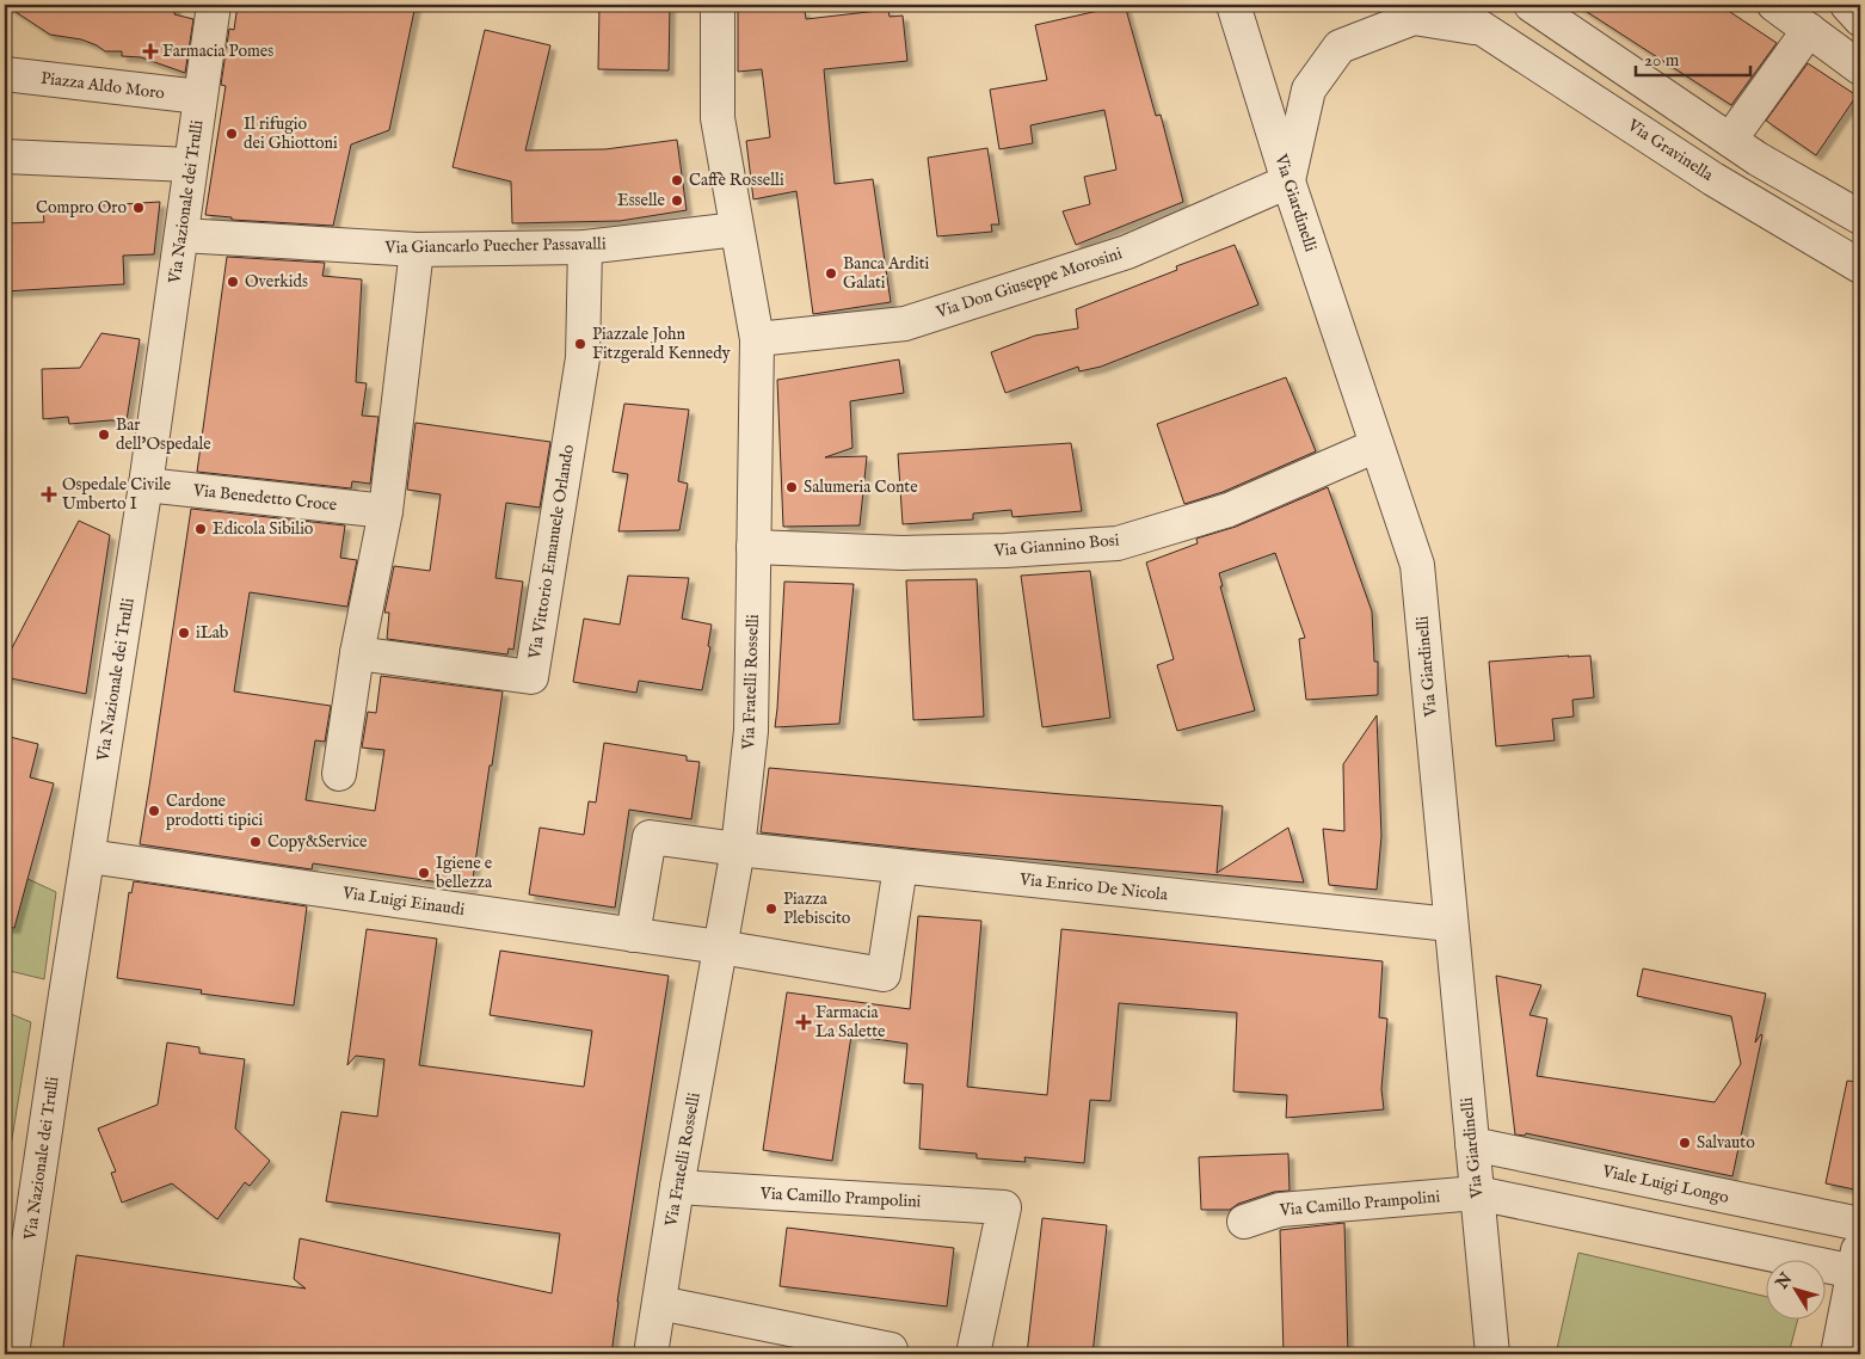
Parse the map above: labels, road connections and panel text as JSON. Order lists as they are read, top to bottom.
{
  "streets": {
    "street": [
      "Piazza Aldo Moro",
      "Via Gravinella",
      "Via Nazionale dei Trulli",
      "Via Giardinelli",
      "Via Giancarlo Puecher Passavalli",
      "Via Don Giuseppe Morosini",
      "Via Benedetto Croce",
      "Via Giannino Bosi",
      "Via Vittorio Emanuele Orlando",
      "Via Fratelli Rosselli",
      "Via Enrico De Nicola",
      "Via Luigi Einaudi",
      "Viale Luigi Longo",
      "Via Camillo Prampolini"
    ]
  },
  "crossings": [
    ["Piazza Aldo Moro", "Via Nazionale dei Trulli"],
    ["Via Gravinella", "Via Giardinelli"],
    ["Via Gravinella", "Via Don Giuseppe Morosini"],
    ["Via Nazionale dei Trulli", "Via Giancarlo Puecher Passavalli"],
    ["Via Nazionale dei Trulli", "Via Benedetto Croce"],
    ["Via Nazionale dei Trulli", "Via Luigi Einaudi"],
    ["Via Giardinelli", "Via Don Giuseppe Morosini"],
    ["Via Giardinelli", "Via Giannino Bosi"],
    ["Via Giardinelli", "Via Enrico De Nicola"],
    ["Via Giardinelli", "Viale Luigi Longo"],
    ["Via Giardinelli", "Via Camillo Prampolini"],
    ["Via Giancarlo Puecher Passavalli", "Via Vittorio Emanuele Orlando"],
    ["Via Giancarlo Puecher Passavalli", "Via Fratelli Rosselli"],
    ["Via Don Giuseppe Morosini", "Via Fratelli Rosselli"],
    ["Via Giannino Bosi", "Via Fratelli Rosselli"],
    ["Via Fratelli Rosselli", "Via Enrico De Nicola"],
    ["Via Fratelli Rosselli", "Via Luigi Einaudi"],
    ["Via Fratelli Rosselli", "Via Camillo Prampolini"]
  ],
  "places": {
    "health": ["Farmacia Pomes", "Ospedale Civile Umberto I", "Farmacia La Salette"],
    "other": [
      "Il rifugio dei Ghiottoni",
      "Caffè Rosselli",
      "Esselle",
      "Compro Oro",
      "Banca Arditi Galati",
      "Overkids",
      "Piazzale John Fitzgerald Kennedy",
      "Bar dell'Ospedale",
      "Salumeria Conte",
      "Edicola Sibilio",
      "iLab",
      "Cardone prodotti tipici",
      "Copy&Service",
      "Igiene e bellezza",
      "Piazza Plebiscito",
      "Salvauto"
    ]
  },
  "scale_bar": "20 m",
  "north": "top left"
}
